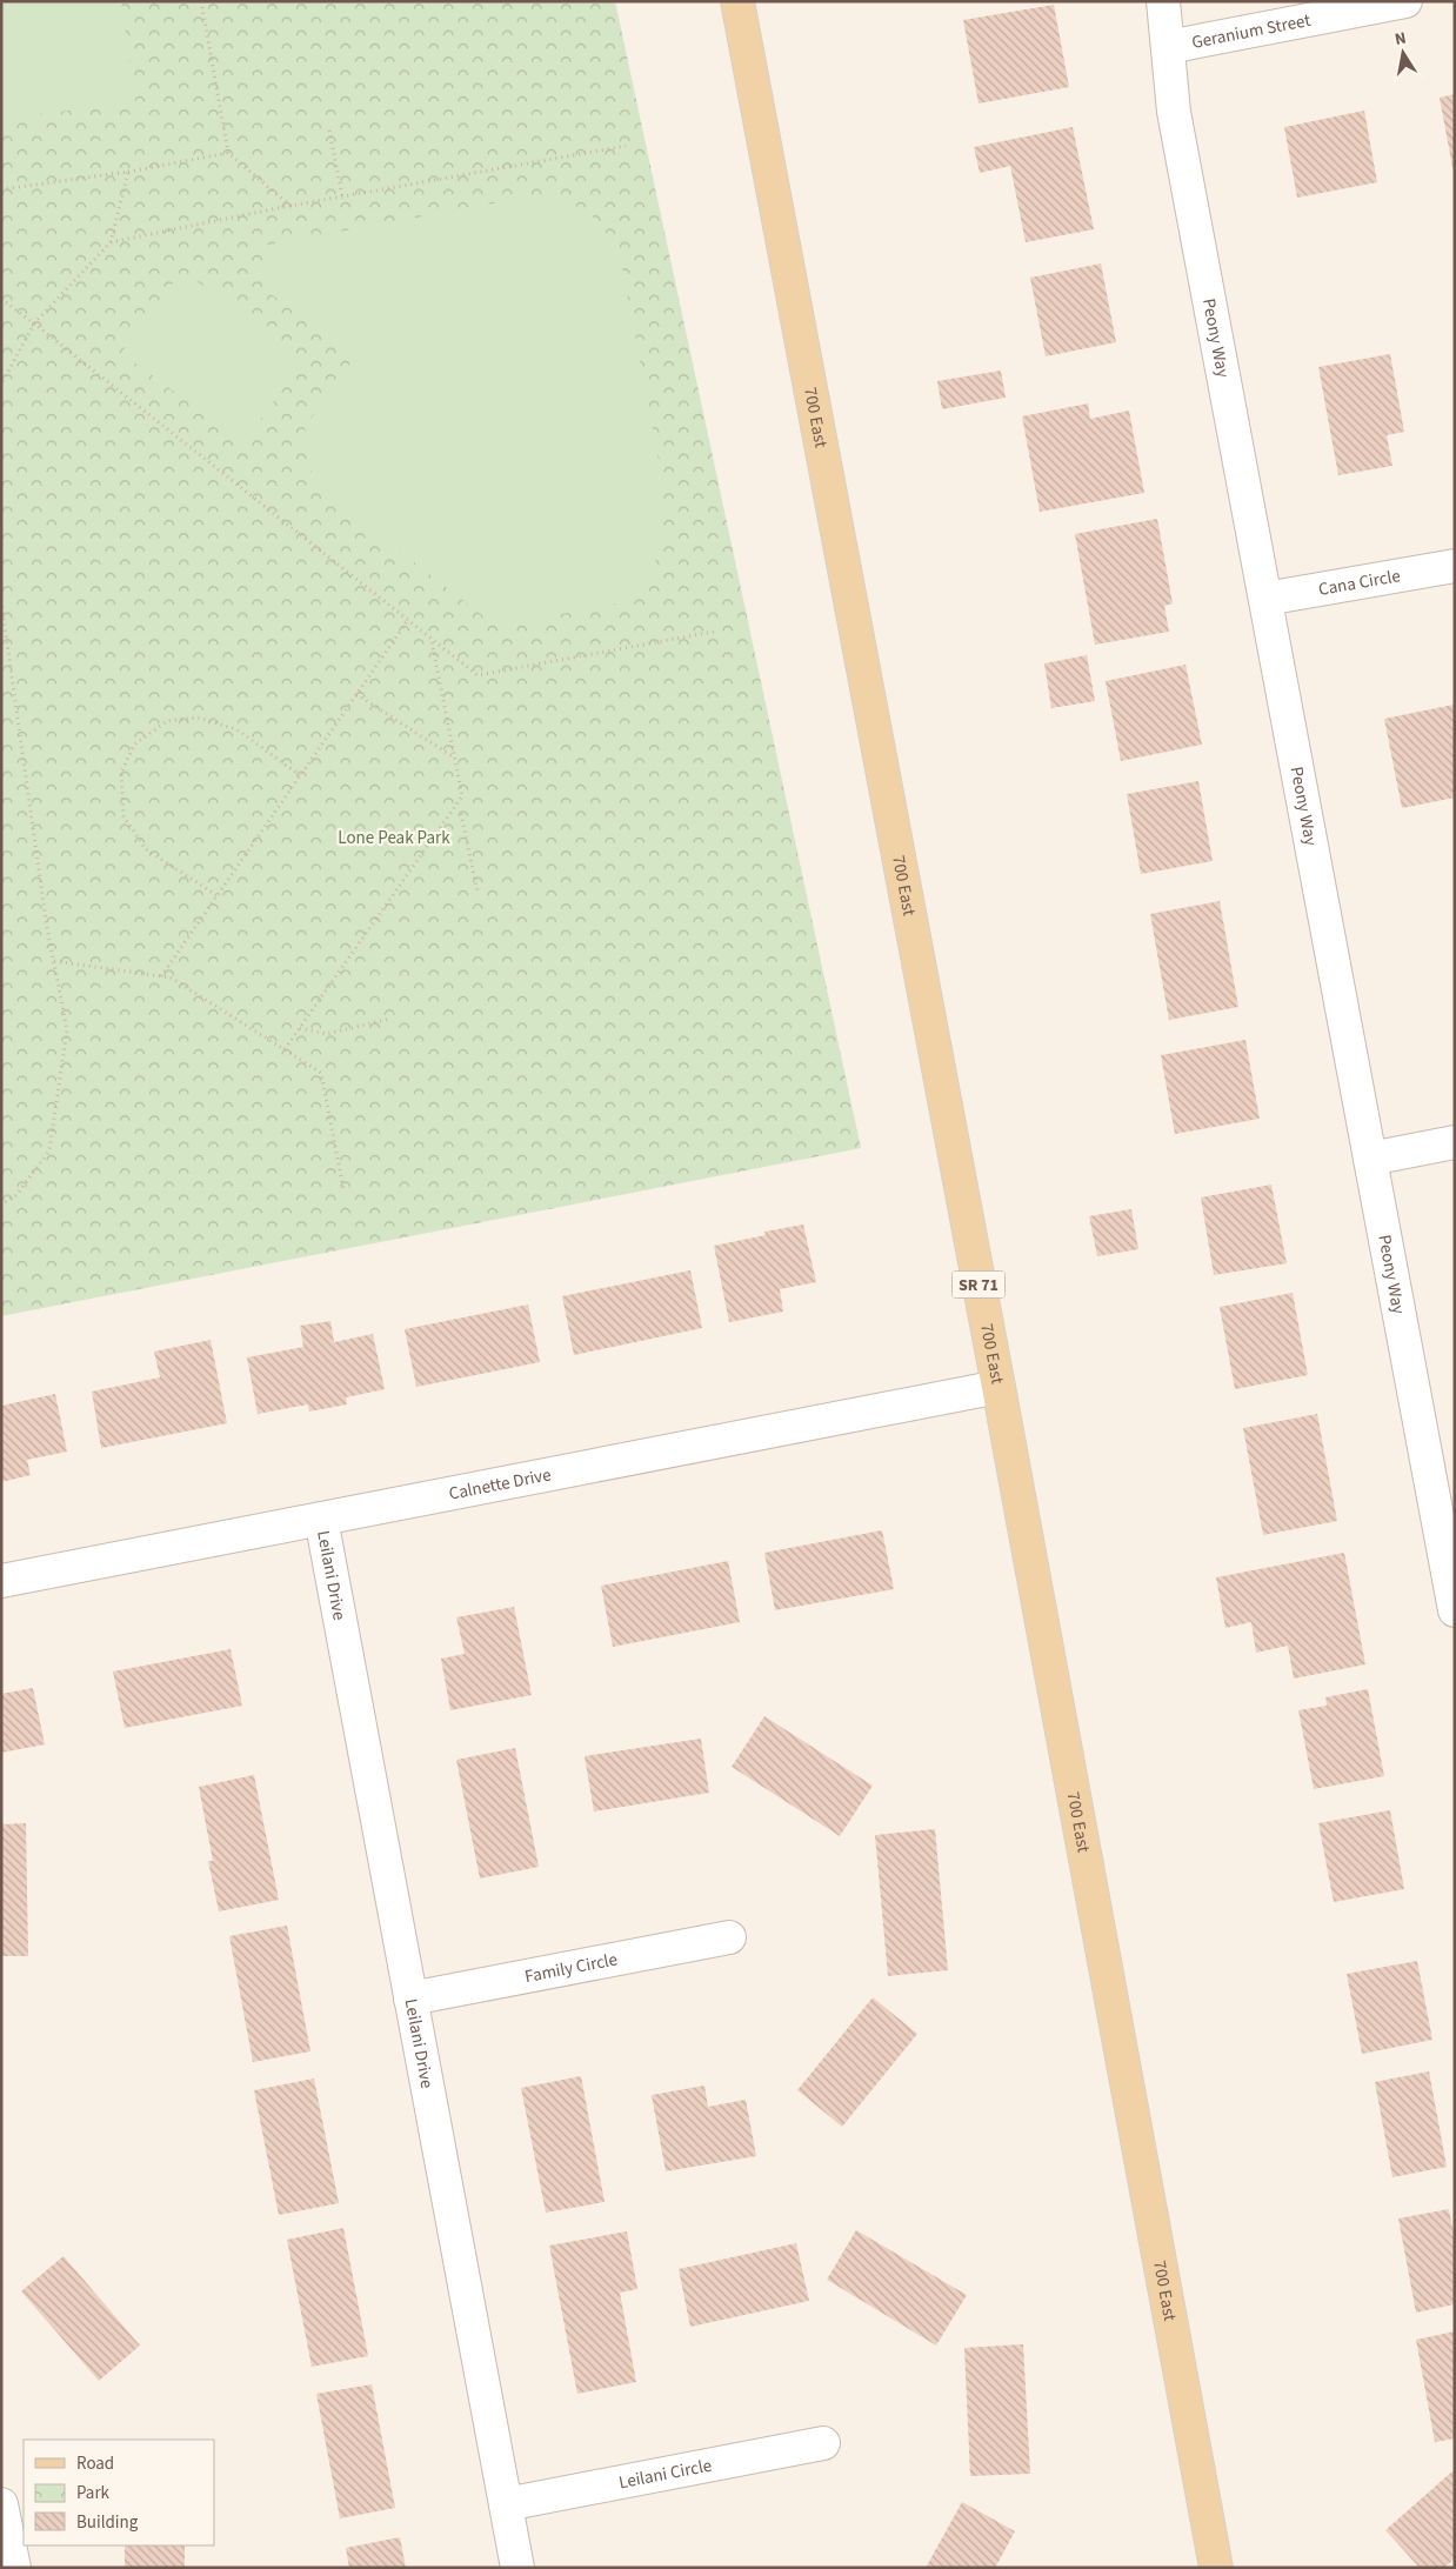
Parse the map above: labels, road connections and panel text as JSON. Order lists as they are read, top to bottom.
{
  "streets": {
    "main road": ["700 East", "SR 71"],
    "street": [
      "Geranium Street",
      "Peony Way",
      "Cana Circle",
      "Calnette Drive",
      "Leilani Drive",
      "Family Circle",
      "Leilani Circle"
    ]
  },
  "crossings": [
    ["Geranium Street", "Peony Way"],
    ["Peony Way", "Cana Circle"],
    ["700 East", "Calnette Drive"],
    ["Calnette Drive", "Leilani Drive"],
    ["Leilani Drive", "Family Circle"],
    ["Leilani Drive", "Leilani Circle"]
  ],
  "parks": ["Lone Peak Park"],
  "legend": ["Road", "Park", "Building"],
  "north": "top"
}
